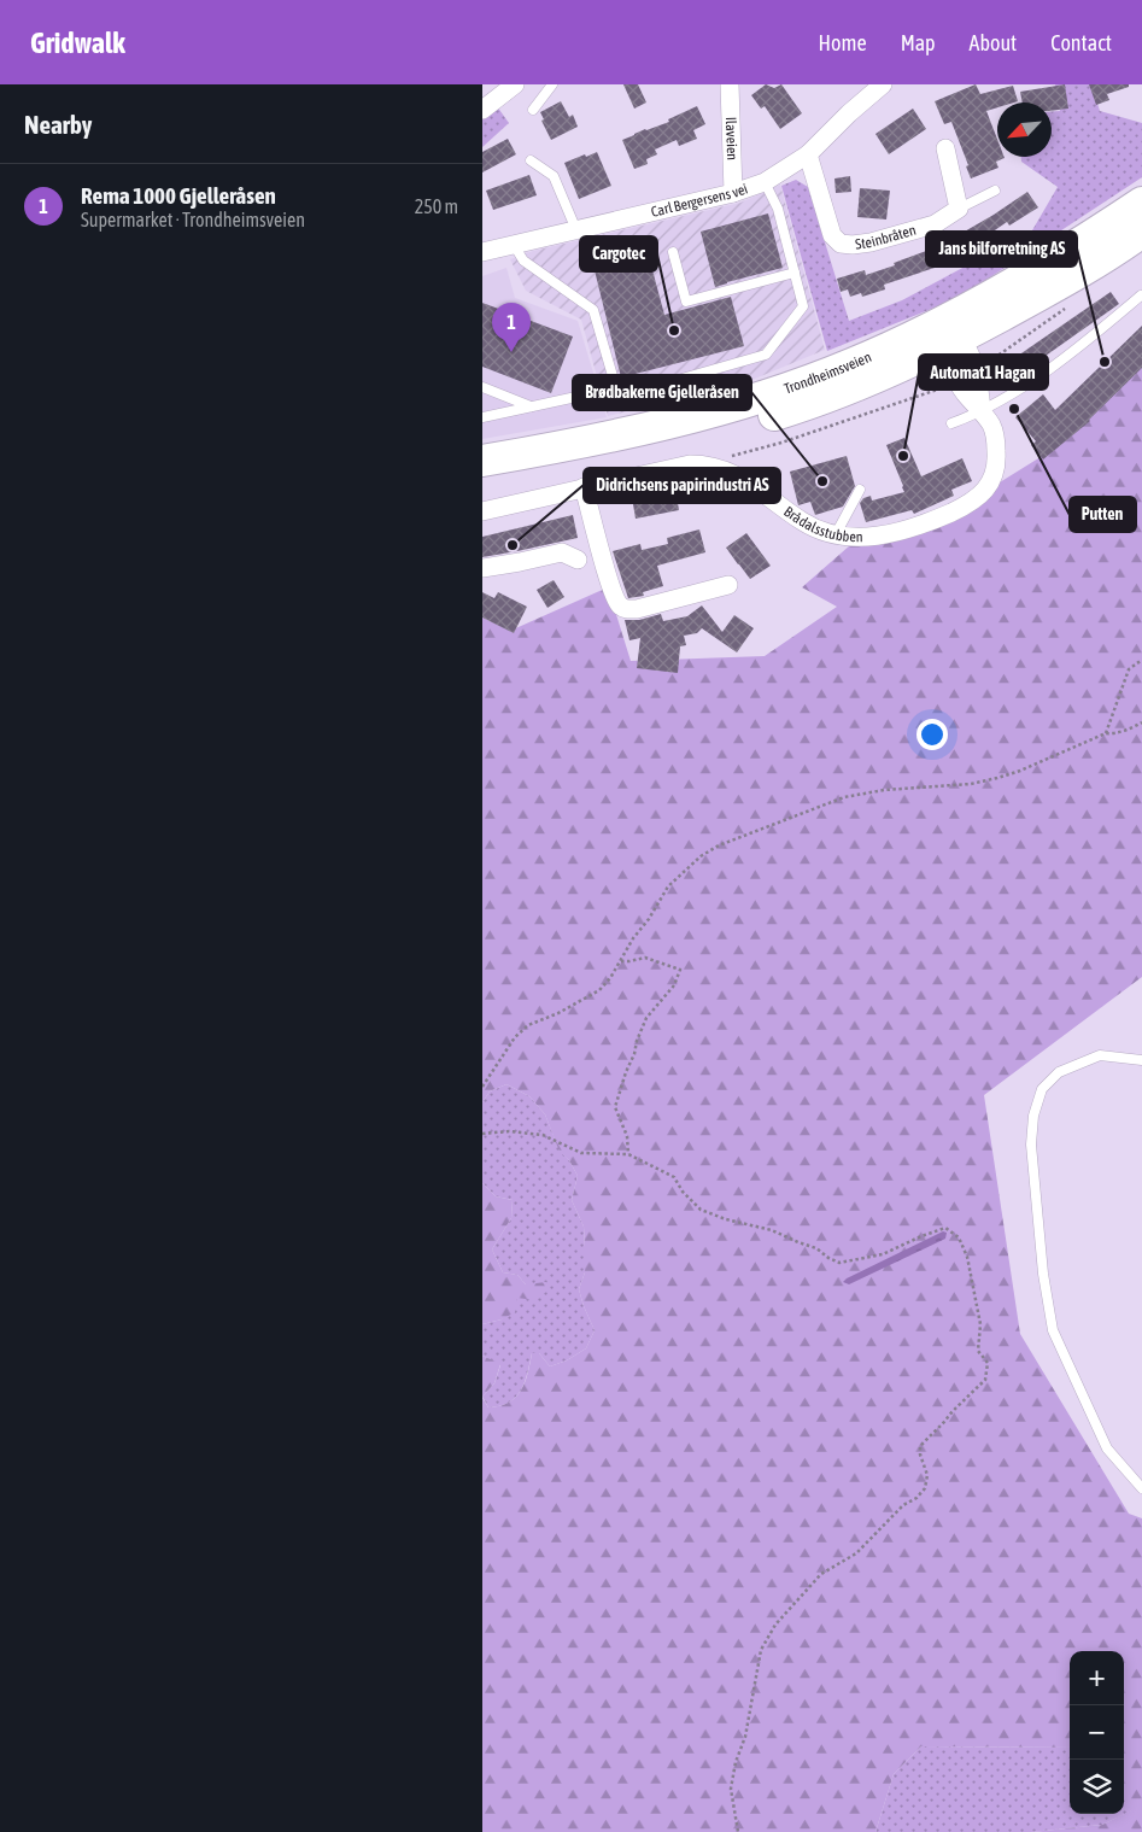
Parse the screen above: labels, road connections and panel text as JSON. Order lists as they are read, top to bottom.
{
  "streets": {
    "highway": ["Trondheimsveien"],
    "street": [
      "Ilaveien",
      "Carl Bergersens vei",
      "Steinbråten",
      "Brådalsstubben"
    ]
  },
  "crossings": [
    ["Ilaveien", "Carl Bergersens vei"],
    ["Carl Bergersens vei", "Steinbråten"],
    ["Trondheimsveien", "Brådalsstubben"]
  ],
  "places": [
    "Cargotec",
    "Jans bilforretning AS",
    "Putten",
    "Automat1 Hagan",
    "Brødbakerne Gjelleråsen",
    "Didrichsens papirindustri AS"
  ],
  "north": "bottom left",
  "page": {
    "header": "Gridwalk",
    "nav": [
      "Home",
      "Map",
      "About",
      "Contact"
    ],
    "heading": "Nearby",
    "list": [
      {
        "mark": "1",
        "name": "Rema 1000 Gjelleråsen",
        "note": "Supermarket · Trondheimsveien",
        "value": "250 m"
      }
    ],
    "pins": "1",
    "map_buttons": ["+", "−"]
  }
}
